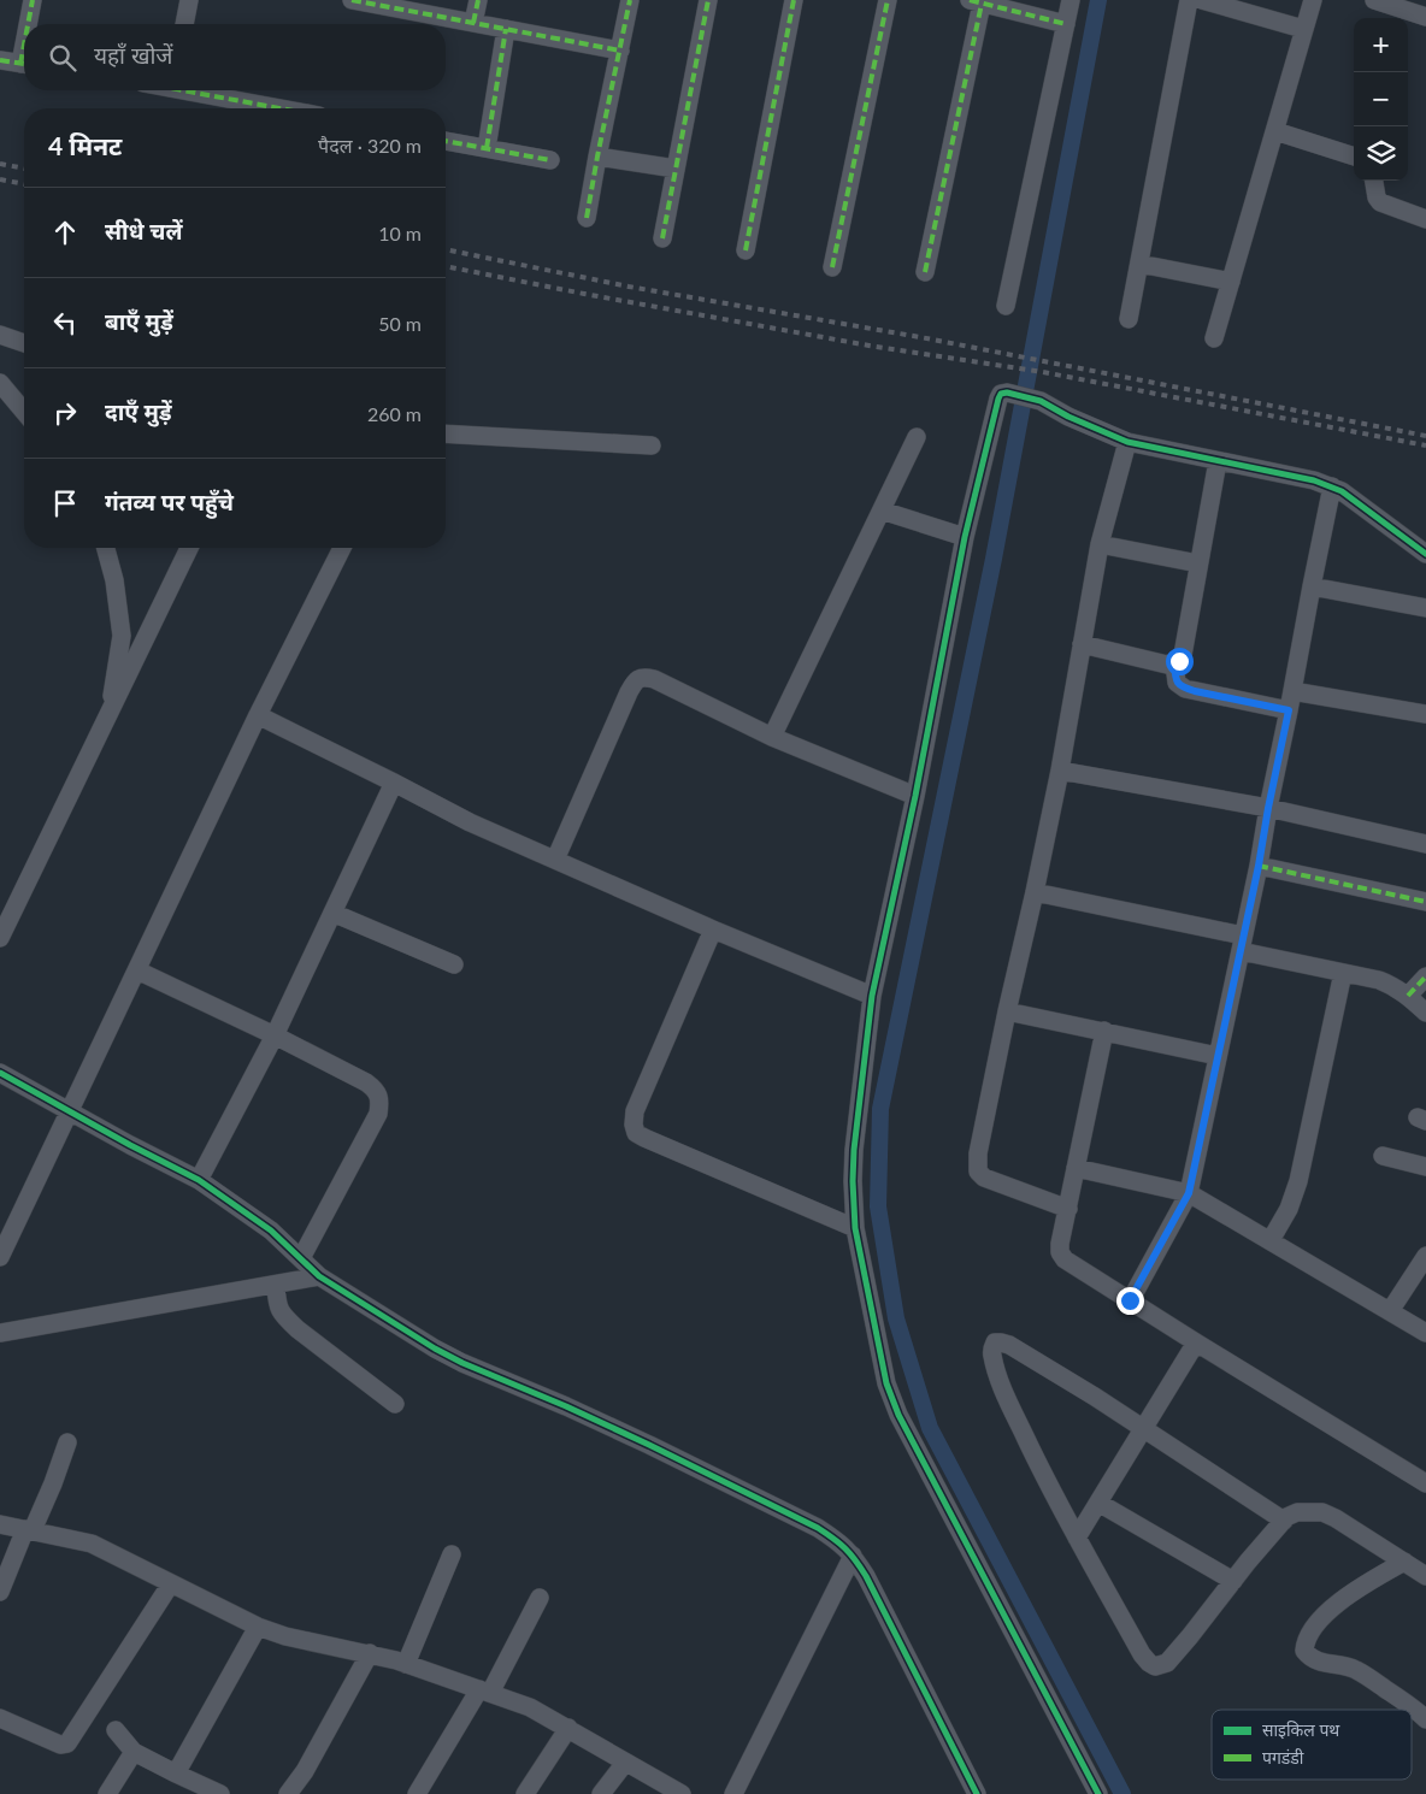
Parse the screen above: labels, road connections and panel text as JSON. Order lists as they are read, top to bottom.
{
  "legend": ["साइकिल पथ", "पगडंडी"],
  "page": {
    "map_buttons": ["+", "−"],
    "search": "यहाँ खोजें",
    "heading": ["4 मिनट", "पैदल · 320 m"],
    "list": [
      ["सीधे चलें", "10 m"],
      ["बाएँ मुड़ें", "50 m"],
      ["दाएँ मुड़ें", "260 m"],
      "गंतव्य पर पहुँचे"
    ]
  }
}
